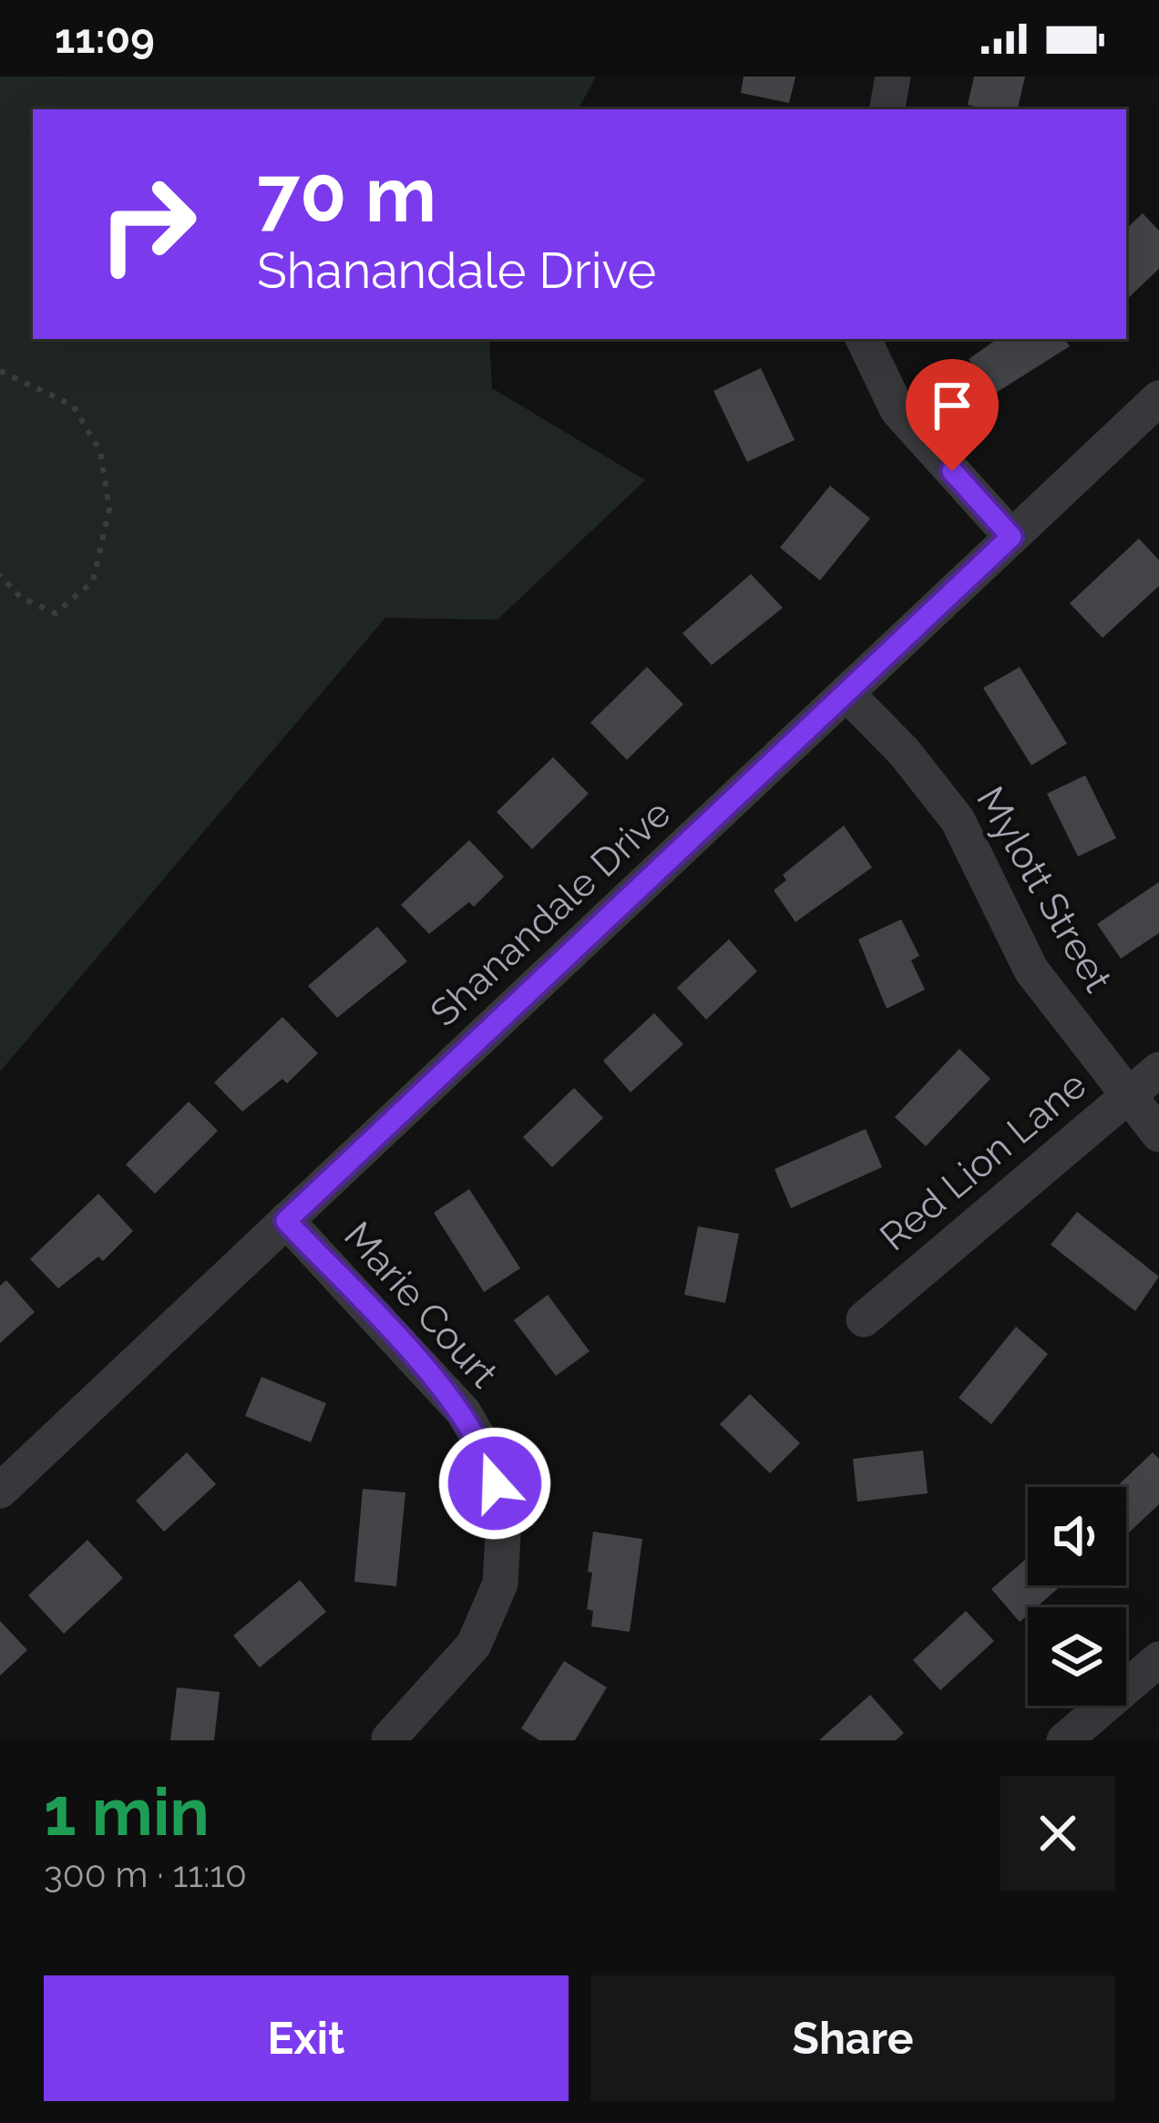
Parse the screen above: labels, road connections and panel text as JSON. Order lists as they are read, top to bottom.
{
  "streets": {
    "street": [
      "Mylott Street",
      "Shanandale Drive",
      "Red Lion Lane",
      "Marie Court"
    ]
  },
  "crossings": [
    ["Mylott Street", "Shanandale Drive"],
    ["Mylott Street", "Red Lion Lane"],
    ["Shanandale Drive", "Marie Court"]
  ],
  "page": {
    "status": "11:09",
    "turn": ["70 m", "Shanandale Drive"],
    "heading": ["1 min", "300 m · 11:10"],
    "buttons": ["Exit", "Share"]
  }
}
